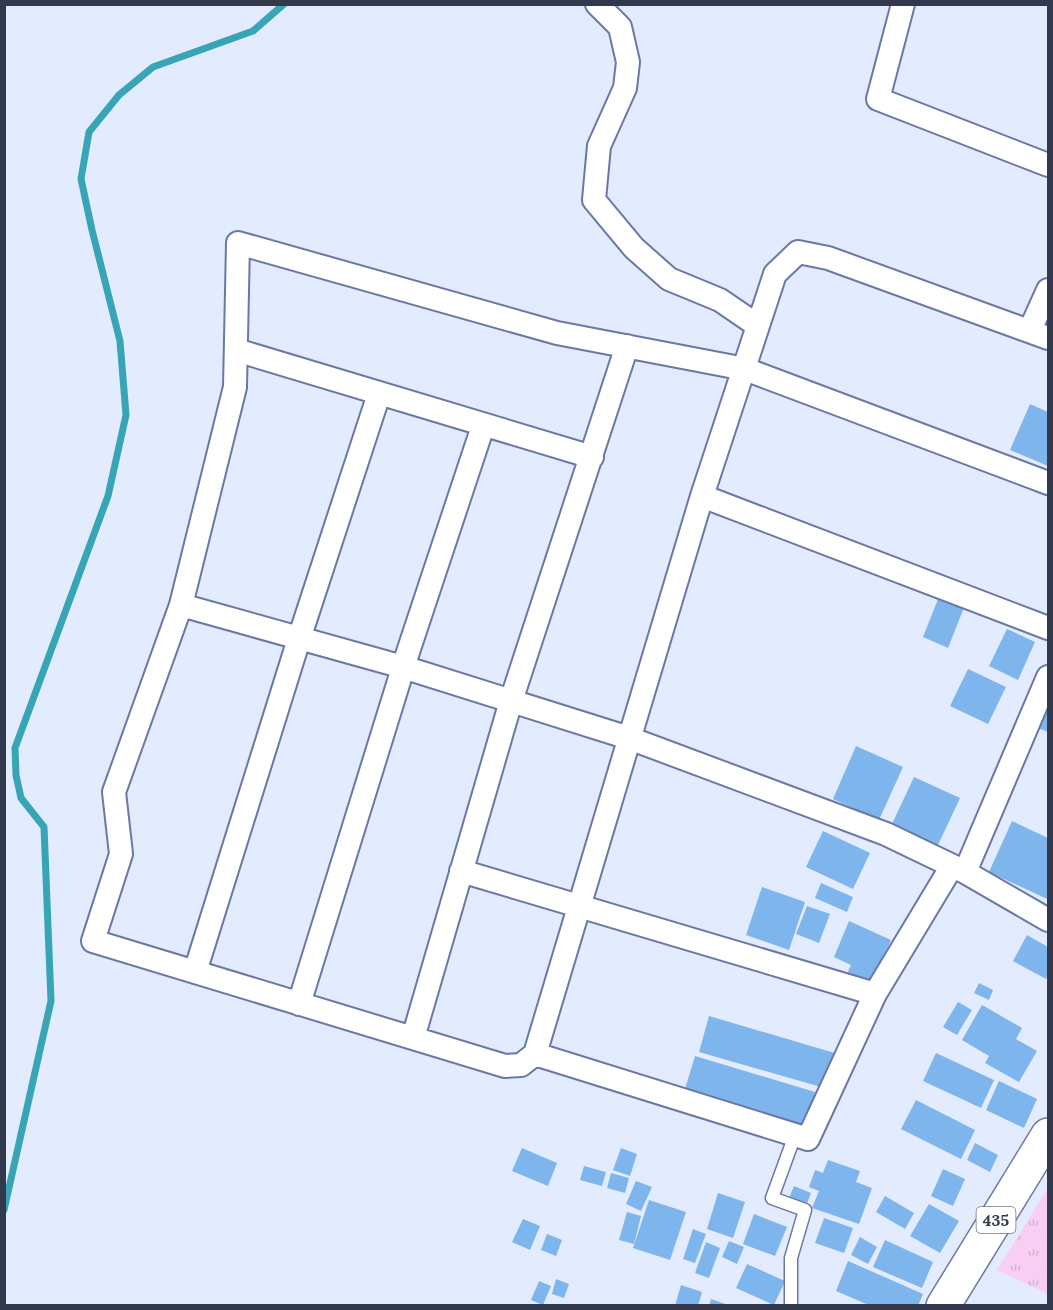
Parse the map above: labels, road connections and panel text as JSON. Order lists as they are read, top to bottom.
{
  "streets": {
    "main road": ["435"]
  }
}
